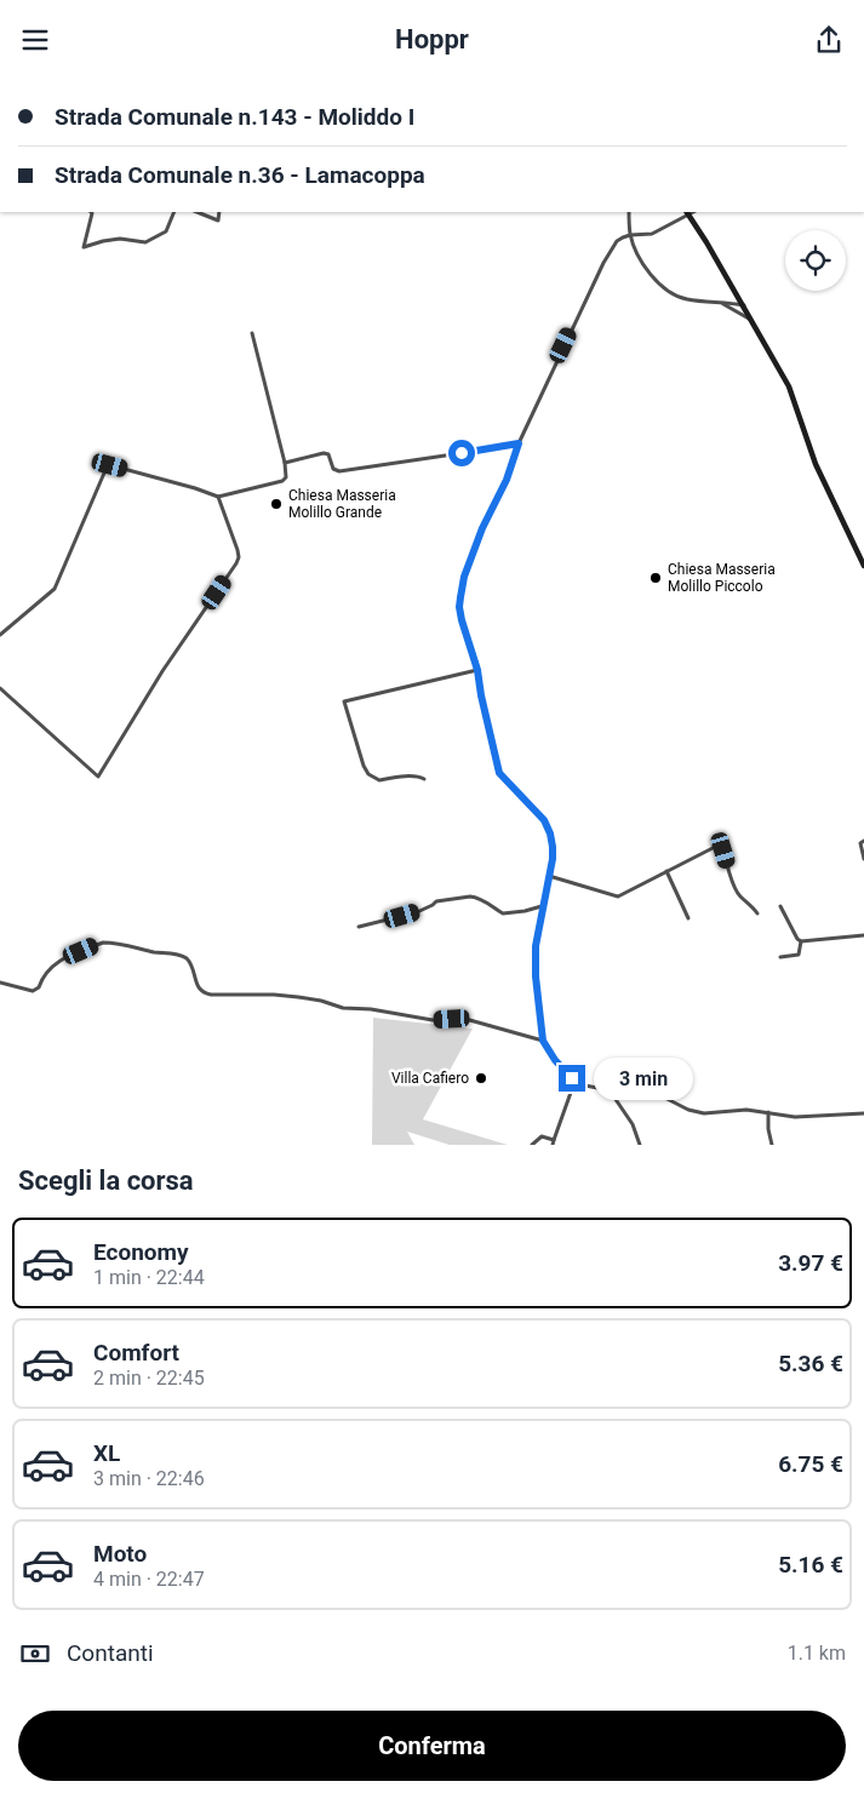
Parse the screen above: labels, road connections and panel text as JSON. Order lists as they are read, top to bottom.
{
  "places": ["Chiesa Masseria Molillo Grande", "Chiesa Masseria Molillo Piccolo", "Villa Cafiero"],
  "page": {
    "header": "Hoppr",
    "banner": ["Strada Comunale n.143 - Moliddo I", "Strada Comunale n.36 - Lamacoppa"],
    "bubble": "3 min",
    "heading": "Scegli la corsa",
    "list": [
      {
        "name": "Economy",
        "note": "1 min · 22:44",
        "value": "3.97 €"
      },
      {
        "name": "Comfort",
        "note": "2 min · 22:45",
        "value": "5.36 €"
      },
      {
        "name": "XL",
        "note": "3 min · 22:46",
        "value": "6.75 €"
      },
      {
        "name": "Moto",
        "note": "4 min · 22:47",
        "value": "5.16 €"
      }
    ],
    "pay": ["Contanti", "1.1 km"],
    "buttons": "Conferma"
  }
}
